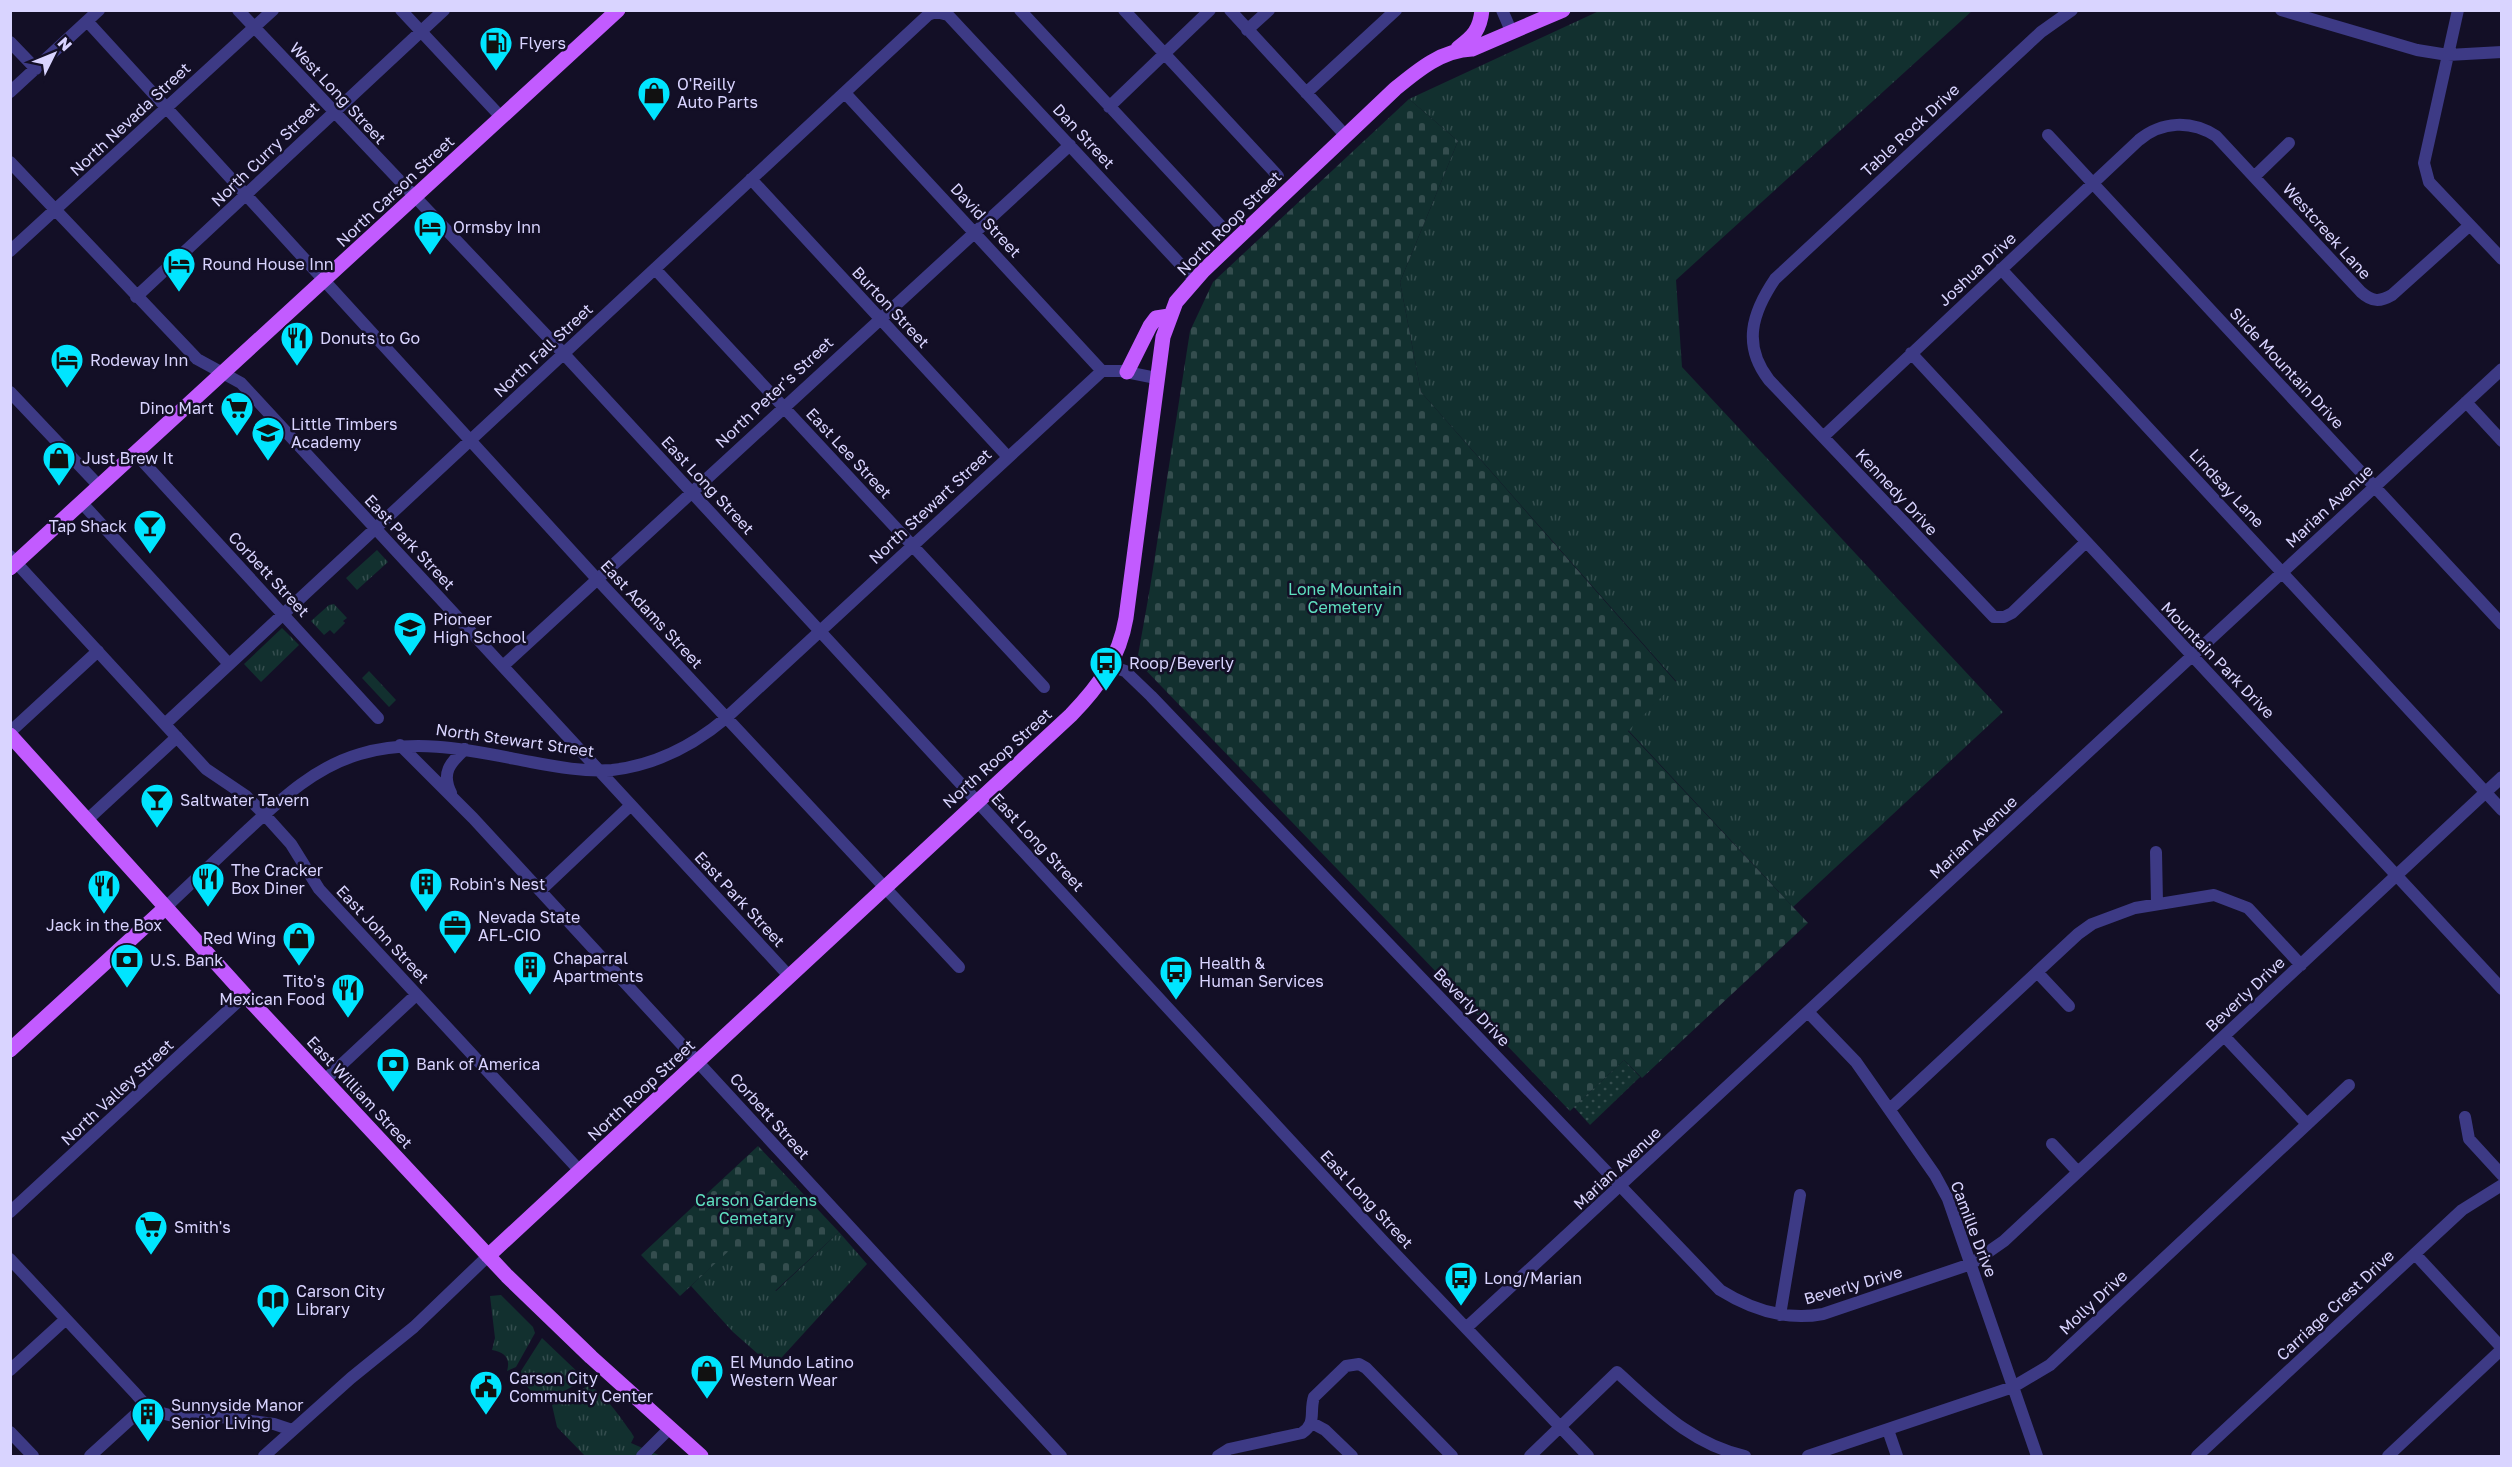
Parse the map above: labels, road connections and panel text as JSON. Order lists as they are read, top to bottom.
{
  "streets": {
    "main road": [
      "North Carson Street",
      "North Roop Street",
      "North Stewart Street",
      "East William Street"
    ],
    "street": [
      "West Long Street",
      "North Nevada Street",
      "Table Rock Drive",
      "Dan Street",
      "North Curry Street",
      "David Street",
      "Westcreek Lane",
      "Joshua Drive",
      "Burton Street",
      "North Fall Street",
      "Slide Mountain Drive",
      "North Peter's Street",
      "East Lee Street",
      "East Long Street",
      "Lindsay Lane",
      "Kennedy Drive",
      "Marian Avenue",
      "East Park Street",
      "Corbett Street",
      "East Adams Street",
      "Mountain Park Drive",
      "East John Street",
      "Beverly Drive",
      "North Valley Street",
      "Camille Drive",
      "Molly Drive",
      "Carriage Crest Drive"
    ]
  },
  "crossings": [
    ["West Long Street", "North Nevada Street"],
    ["West Long Street", "North Curry Street"],
    ["West Long Street", "North Carson Street"],
    ["West Long Street", "East Long Street"],
    ["North Nevada Street", "East Park Street"],
    ["North Nevada Street", "East Adams Street"],
    ["Table Rock Drive", "Kennedy Drive"],
    ["Dan Street", "North Roop Street"],
    ["Dan Street", "North Fall Street"],
    ["Dan Street", "North Peter's Street"],
    ["North Curry Street", "East Park Street"],
    ["North Curry Street", "East Adams Street"],
    ["North Carson Street", "East Long Street"],
    ["North Carson Street", "East Park Street"],
    ["North Carson Street", "Corbett Street"],
    ["North Carson Street", "East Adams Street"],
    ["North Carson Street", "East John Street"],
    ["David Street", "North Fall Street"],
    ["David Street", "North Peter's Street"],
    ["David Street", "North Stewart Street"],
    ["North Roop Street", "East Long Street"],
    ["North Roop Street", "East Park Street"],
    ["North Roop Street", "Corbett Street"],
    ["North Roop Street", "East Adams Street"],
    ["North Roop Street", "East John Street"],
    ["North Roop Street", "Beverly Drive"],
    ["North Roop Street", "East William Street"],
    ["Westcreek Lane", "Joshua Drive"],
    ["Joshua Drive", "Slide Mountain Drive"],
    ["Joshua Drive", "Lindsay Lane"],
    ["Joshua Drive", "Kennedy Drive"],
    ["Joshua Drive", "Mountain Park Drive"],
    ["Burton Street", "North Fall Street"],
    ["Burton Street", "North Peter's Street"],
    ["Burton Street", "North Stewart Street"],
    ["North Fall Street", "East Lee Street"],
    ["North Fall Street", "East Long Street"],
    ["North Fall Street", "East Park Street"],
    ["North Fall Street", "Corbett Street"],
    ["North Fall Street", "East Adams Street"],
    ["North Fall Street", "East John Street"],
    ["Slide Mountain Drive", "Marian Avenue"],
    ["North Peter's Street", "East Lee Street"],
    ["North Peter's Street", "East Long Street"],
    ["North Peter's Street", "East Park Street"],
    ["North Peter's Street", "East Adams Street"],
    ["East Lee Street", "North Stewart Street"],
    ["East Long Street", "North Stewart Street"],
    ["East Long Street", "Marian Avenue"],
    ["Lindsay Lane", "Marian Avenue"],
    ["Lindsay Lane", "Beverly Drive"],
    ["Kennedy Drive", "Mountain Park Drive"],
    ["North Stewart Street", "East Park Street"],
    ["North Stewart Street", "Corbett Street"],
    ["North Stewart Street", "East Adams Street"],
    ["North Stewart Street", "East John Street"],
    ["North Stewart Street", "East William Street"],
    ["Marian Avenue", "Mountain Park Drive"],
    ["Marian Avenue", "Beverly Drive"],
    ["Marian Avenue", "Camille Drive"],
    ["Mountain Park Drive", "Beverly Drive"],
    ["Beverly Drive", "Camille Drive"],
    ["North Valley Street", "East William Street"],
    ["Camille Drive", "Molly Drive"]
  ],
  "parks": ["Lone Mountain Cemetery", "Carson Gardens Cemetary"],
  "places": {
    "fuel station": ["Flyers"],
    "shop": [
      "O'Reilly Auto Parts",
      "Just Brew It",
      "Red Wing",
      "El Mundo Latino Western Wear"
    ],
    "hotel": ["Ormsby Inn", "Round House Inn", "Rodeway Inn"],
    "restaurant": [
      "Donuts to Go",
      "The Cracker Box Diner",
      "Jack in the Box",
      "Tito's Mexican Food"
    ],
    "supermarket": ["Dino Mart", "Smith's"],
    "school or university": ["Little Timbers Academy", "Pioneer High School"],
    "bar": ["Tap Shack", "Saltwater Tavern"],
    "bus stop": ["Roop/Beverly", "Health & Human Services", "Long/Marian"],
    "building": ["Robin's Nest", "Chaparral Apartments", "Sunnyside Manor Senior Living"],
    "office": ["Nevada State AFL-CIO"],
    "bank": ["U.S. Bank", "Bank of America"],
    "library": ["Carson City Library"],
    "public building": ["Carson City Community Center"]
  },
  "north": "top right"
}
